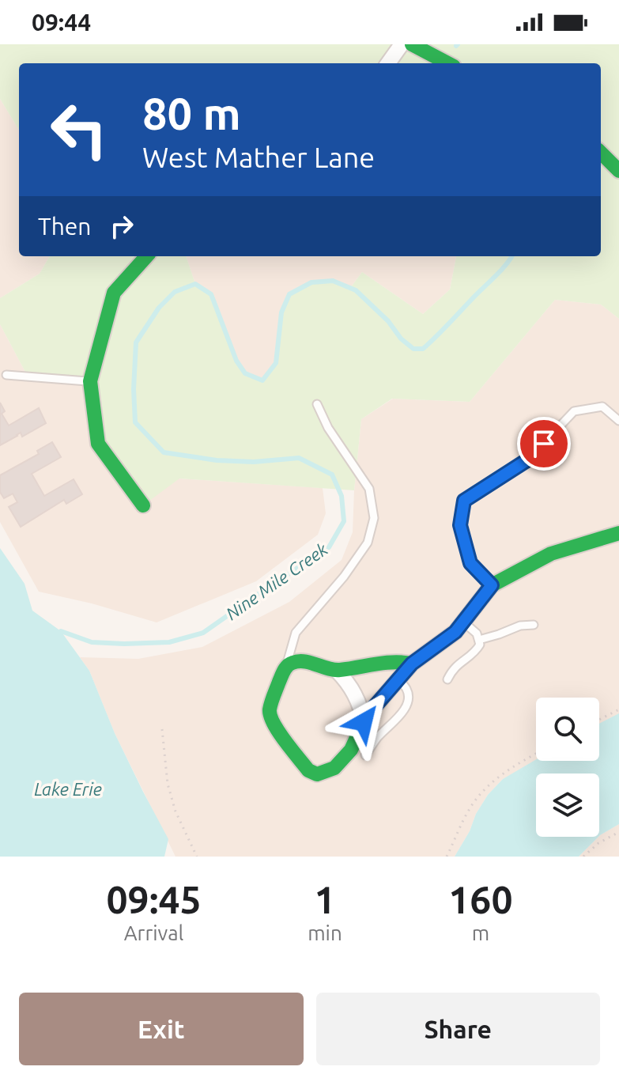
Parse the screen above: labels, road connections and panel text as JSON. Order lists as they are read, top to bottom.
{
  "water": ["Nine Mile Creek", "Lake Erie"],
  "page": {
    "status": "09:44",
    "turn": ["80 m", "West Mather Lane"],
    "then": "Then",
    "eta": [
      "09:45",
      "Arrival",
      "1",
      "min",
      "160",
      "m"
    ],
    "buttons": ["Exit", "Share"]
  }
}
